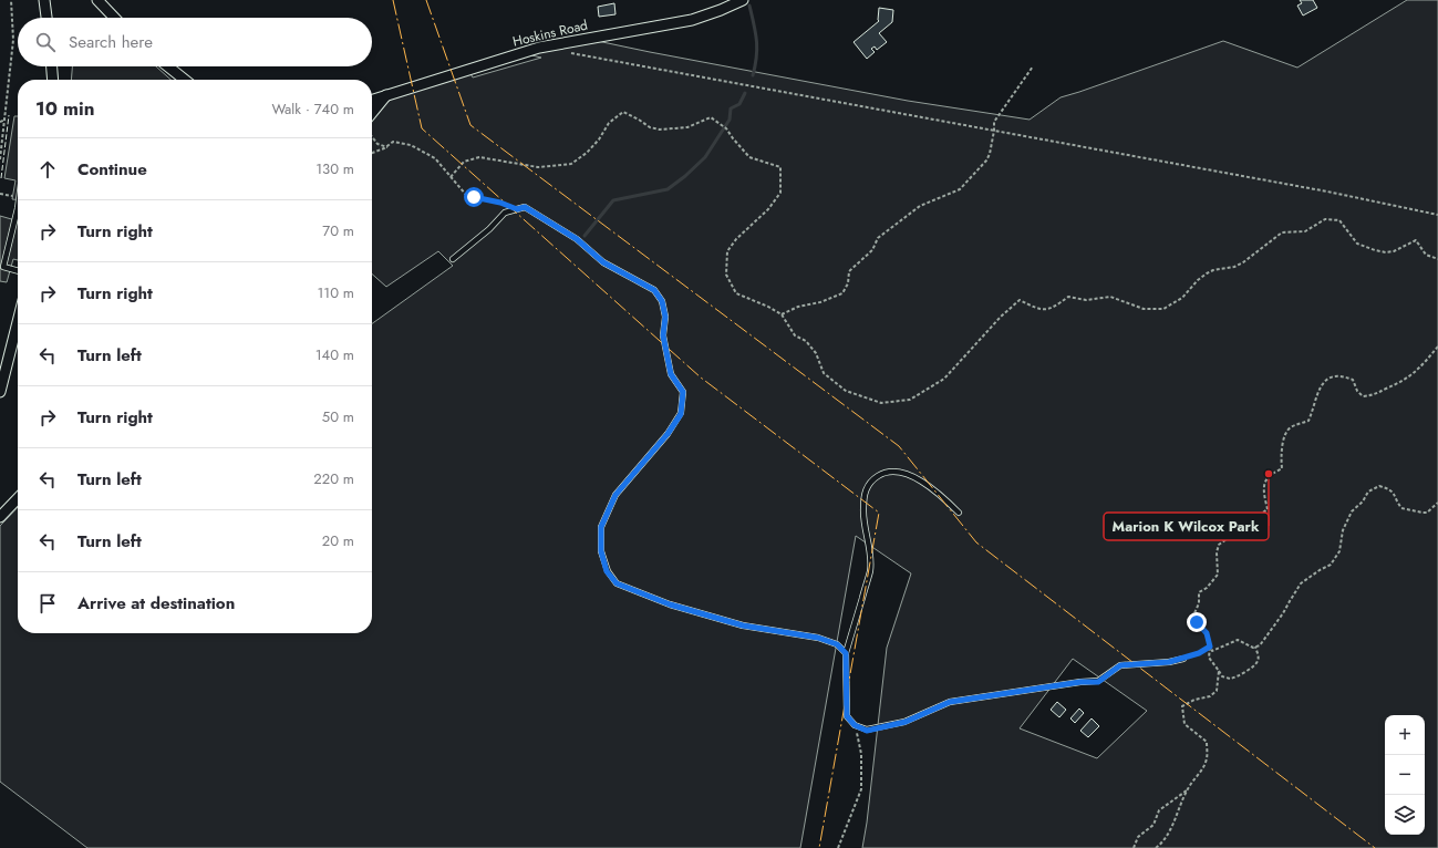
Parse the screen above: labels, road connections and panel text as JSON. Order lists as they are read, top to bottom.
{
  "streets": {
    "street": ["Hoskins Road"]
  },
  "places": ["Marion K Wilcox Park"],
  "page": {
    "search": "Search here",
    "heading": ["10 min", "Walk · 740 m"],
    "list": [
      ["Continue", "130 m"],
      ["Turn right", "70 m"],
      ["Turn right", "110 m"],
      ["Turn left", "140 m"],
      ["Turn right", "50 m"],
      ["Turn left", "220 m"],
      ["Turn left", "20 m"],
      "Arrive at destination"
    ],
    "map_buttons": ["+", "−"]
  }
}
